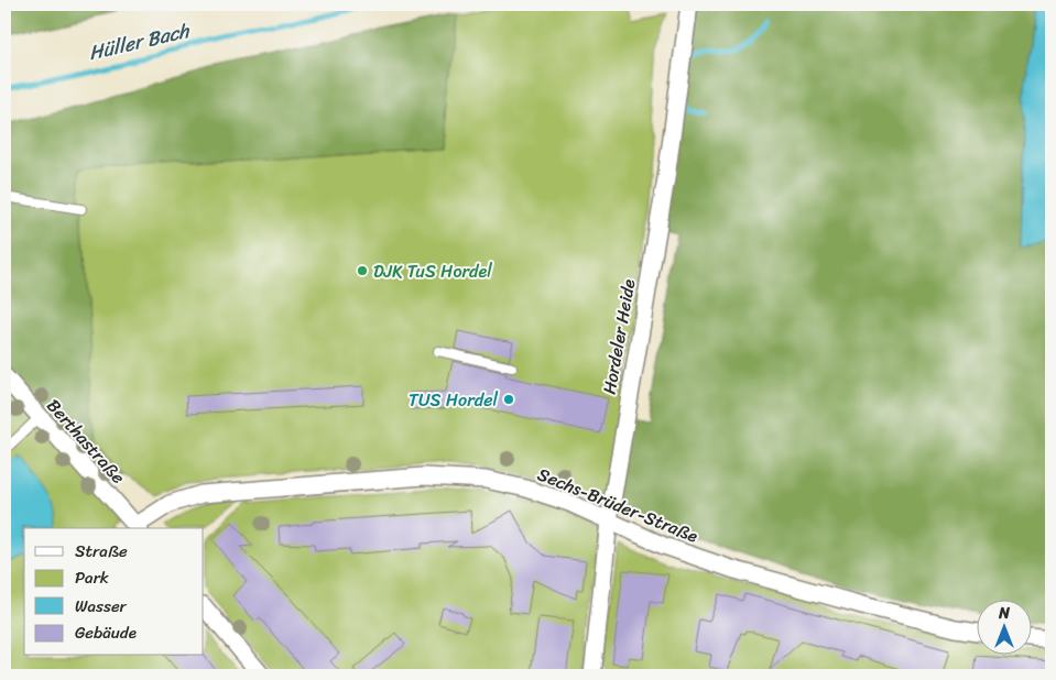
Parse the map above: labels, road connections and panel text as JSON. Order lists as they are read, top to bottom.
{
  "streets": {
    "street": ["Hordeler Heide", "Berthastraße", "Sechs-Brüder-Straße"]
  },
  "crossings": [
    ["Hordeler Heide", "Sechs-Brüder-Straße"],
    ["Berthastraße", "Sechs-Brüder-Straße"]
  ],
  "water": ["Hüller Bach"],
  "places": ["DJK TuS Hordel", "TUS Hordel"],
  "legend": [
    "Straße",
    "Park",
    "Wasser",
    "Gebäude"
  ],
  "north": "top"
}
